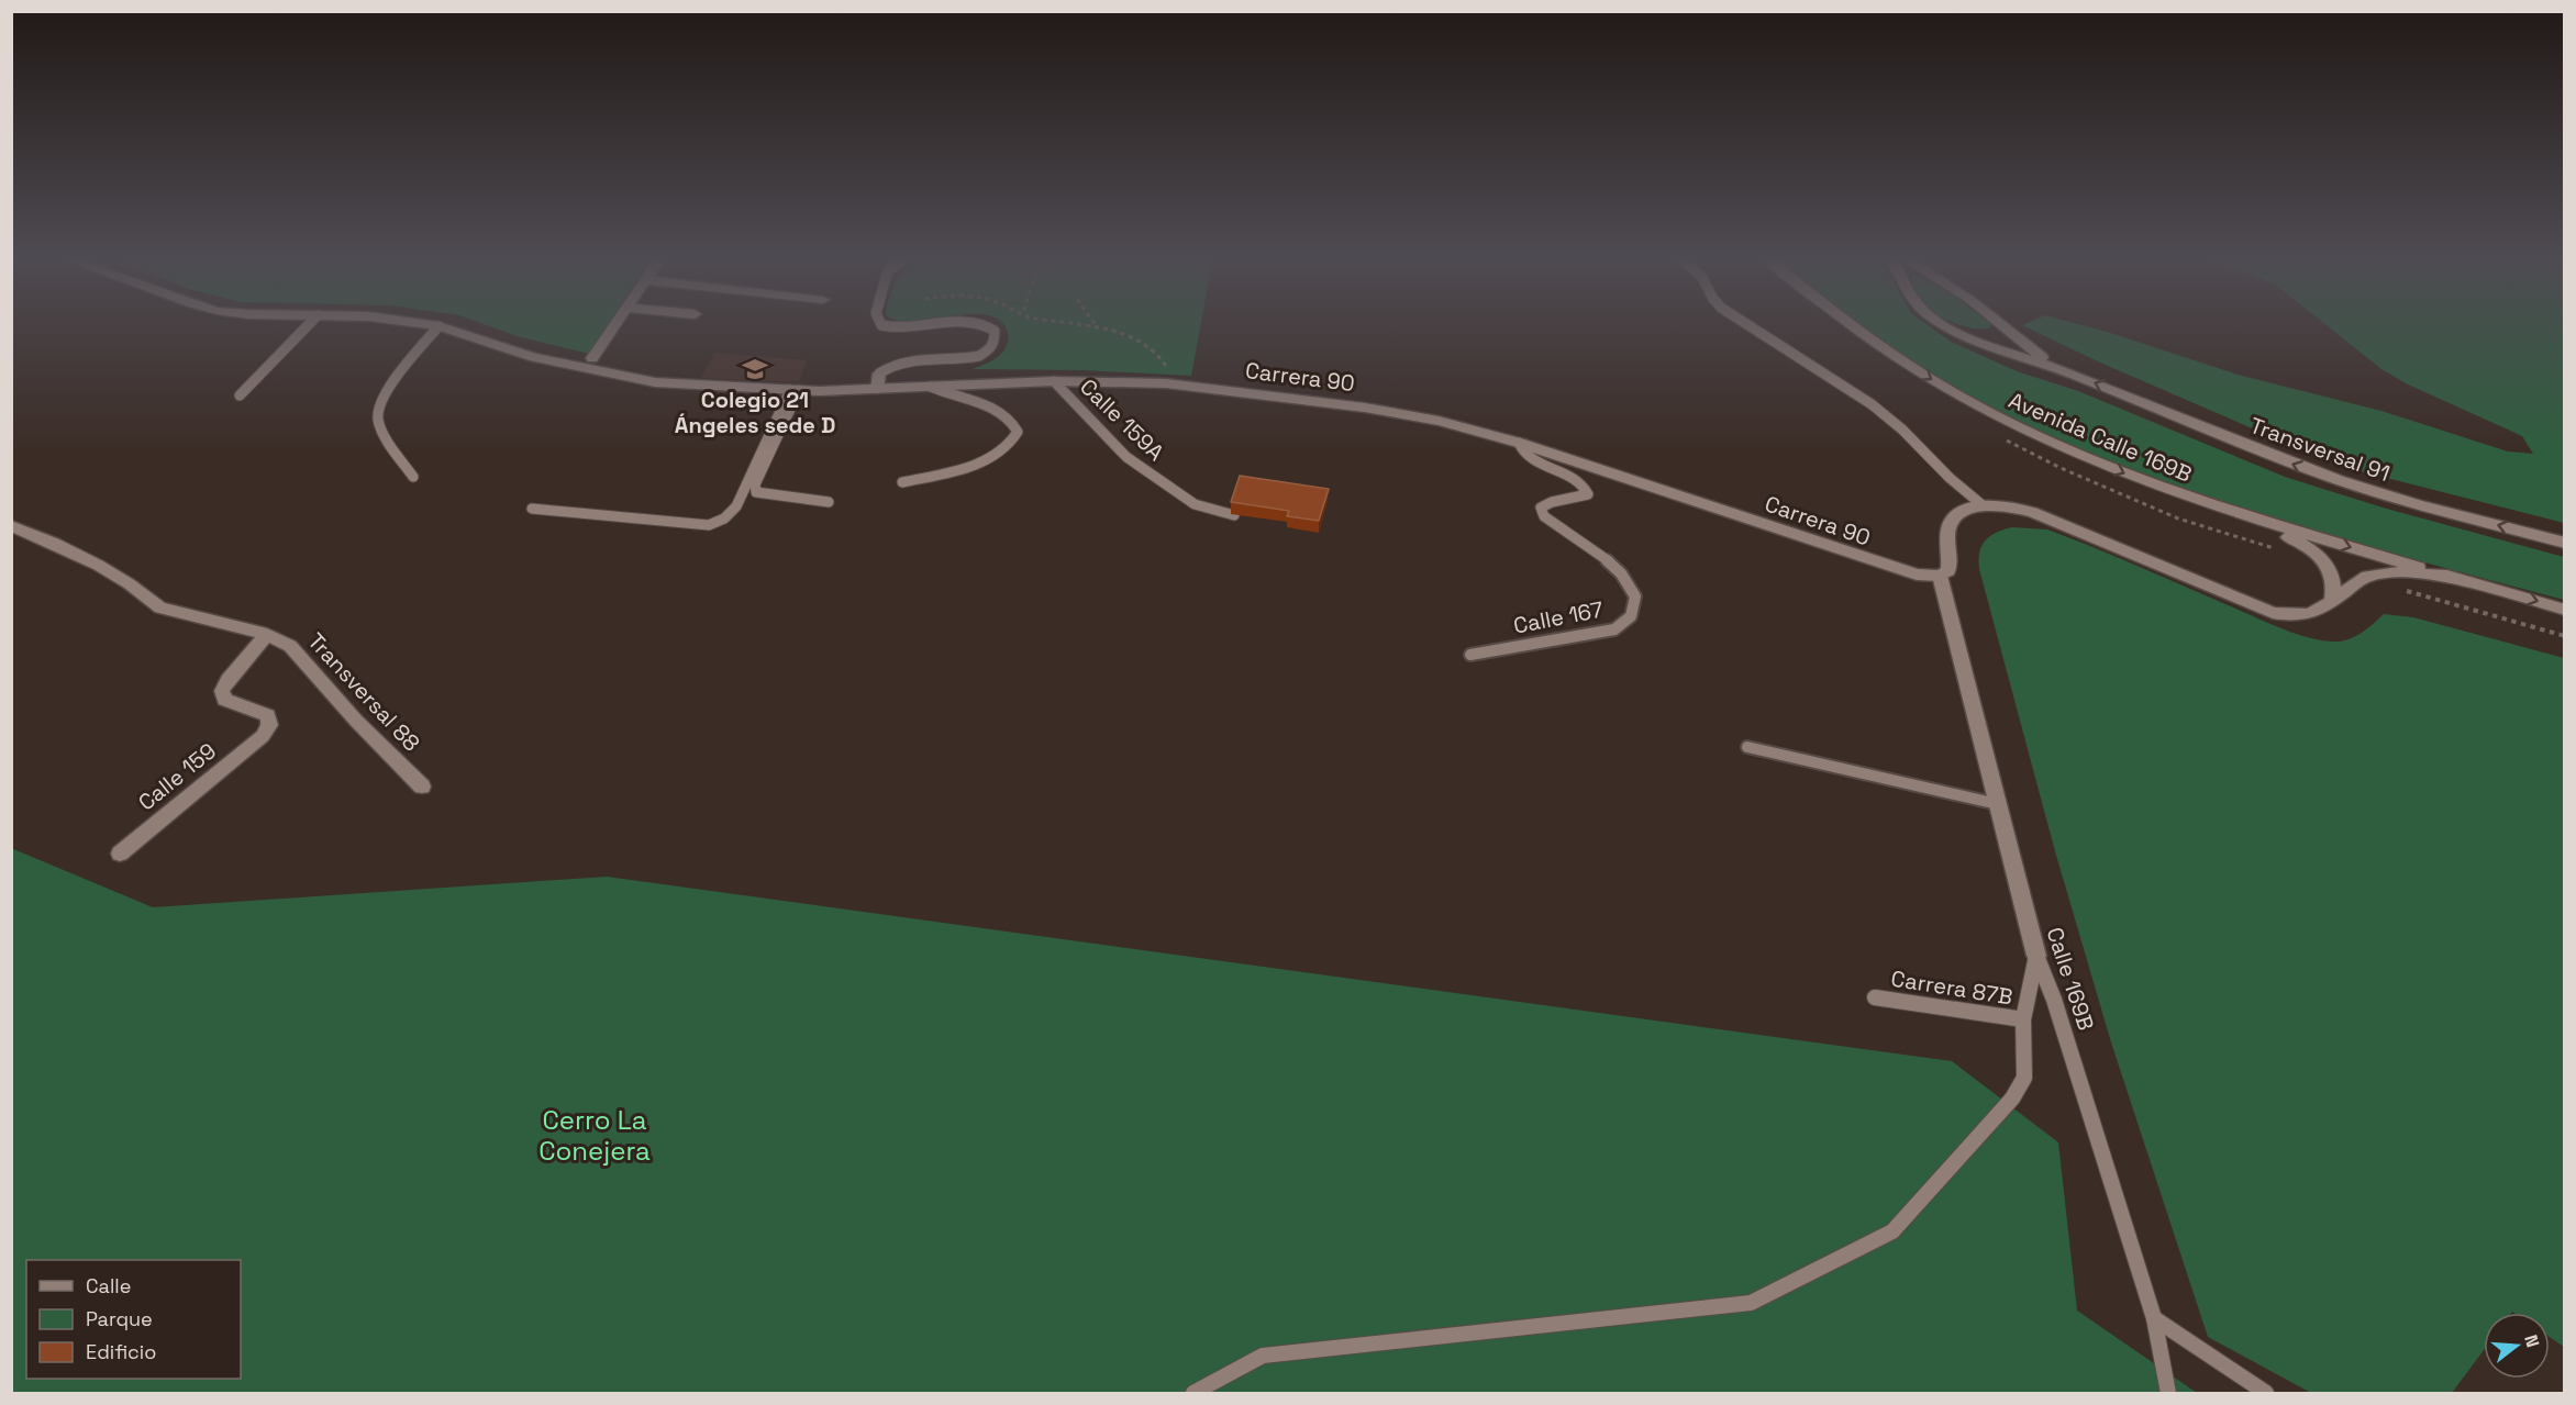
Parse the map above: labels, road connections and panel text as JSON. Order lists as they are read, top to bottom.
{
  "streets": {
    "street": [
      "Carrera 90",
      "Avenida Calle 169B",
      "Transversal 91",
      "Transversal 88",
      "Calle 159",
      "Calle 169B"
    ],
    "lane": ["Calle 159A", "Calle 167", "Carrera 87B"]
  },
  "crossings": [
    ["Carrera 90", "Calle 159A"],
    ["Carrera 90", "Calle 167"],
    ["Carrera 90", "Calle 169B"],
    ["Avenida Calle 169B", "Transversal 91"],
    ["Transversal 88", "Calle 159"]
  ],
  "parks": ["Cerro La Conejera"],
  "places": {
    "school or university": ["Colegio 21 Ángeles sede D"]
  },
  "legend": ["Calle", "Parque", "Edificio"],
  "north": "right"
}
